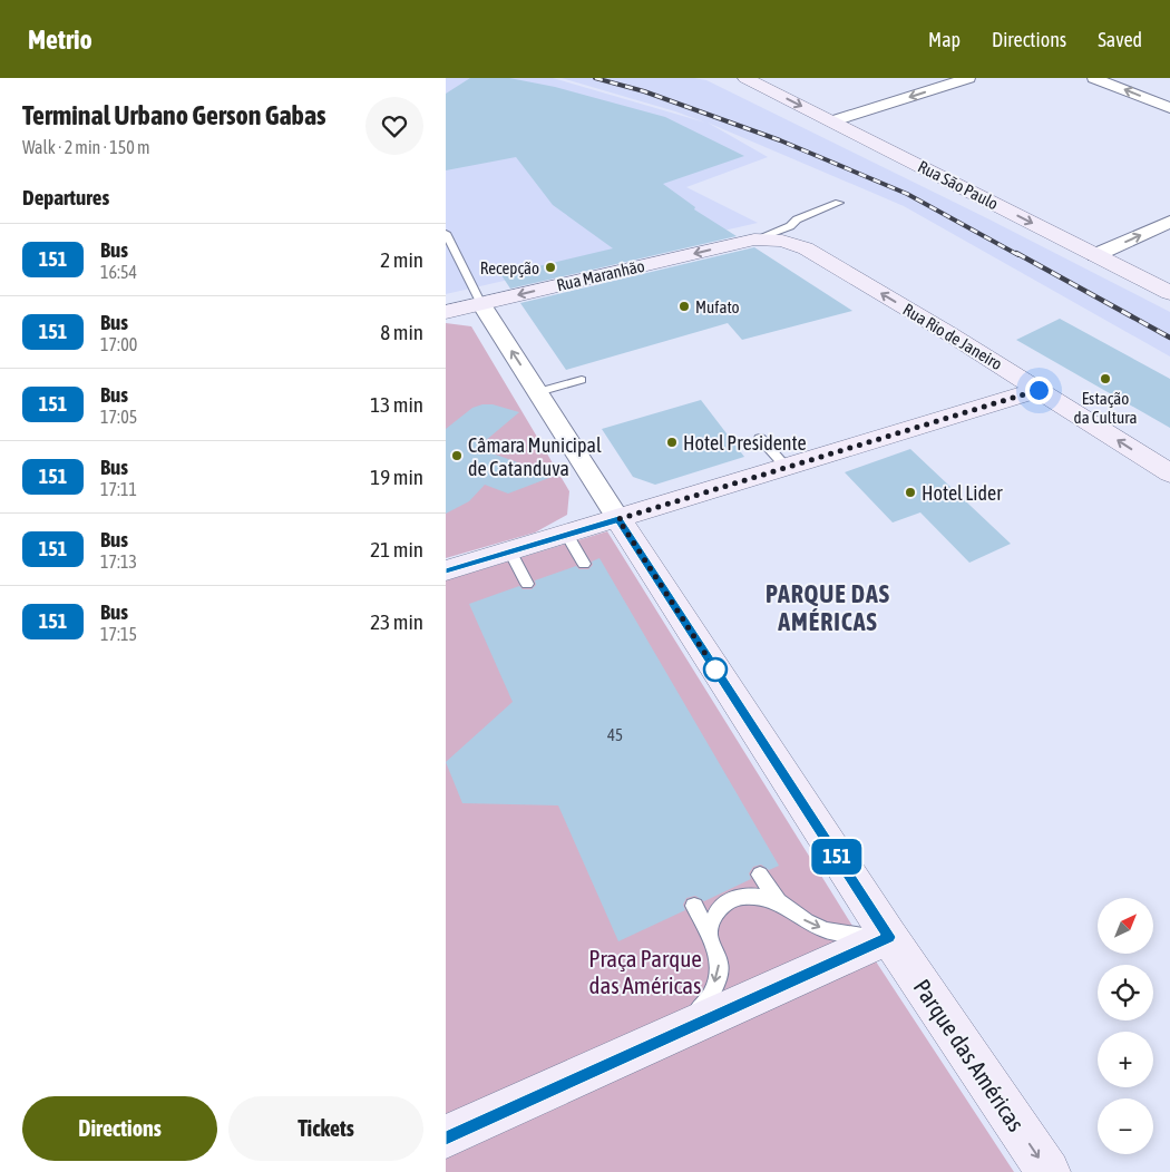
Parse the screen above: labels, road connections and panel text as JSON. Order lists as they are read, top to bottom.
{
  "streets": {
    "street": [
      "Rua São Paulo",
      "Rua Maranhão",
      "Rua Rio de Janeiro",
      "Parque das Américas"
    ]
  },
  "crossings": [
    ["Rua Maranhão", "Rua Rio de Janeiro"]
  ],
  "one_way": ["Rua São Paulo", "Rua Rio de Janeiro", "Parque das Américas"],
  "districts": ["PARQUE DAS AMÉRICAS"],
  "parks": ["Praça Parque das Américas"],
  "places": [
    "Recepção",
    "Mufato",
    "Estação da Cultura",
    "Hotel Presidente",
    "Câmara Municipal de Catanduva",
    "Hotel Lider"
  ],
  "lines": ["bus line 151"],
  "house_numbers": ["45"],
  "north": "top right",
  "page": {
    "header": "Metrio",
    "nav": ["Map", "Directions", "Saved"],
    "heading": [
      ["Terminal Urbano Gerson Gabas", "Walk · 2 min · 150 m"],
      "Departures"
    ],
    "on_map": "151",
    "list": [
      {
        "mark": "151",
        "name": "Bus",
        "note": "16:54",
        "value": "2 min"
      },
      {
        "mark": "151",
        "name": "Bus",
        "note": "17:00",
        "value": "8 min"
      },
      {
        "mark": "151",
        "name": "Bus",
        "note": "17:05",
        "value": "13 min"
      },
      {
        "mark": "151",
        "name": "Bus",
        "note": "17:11",
        "value": "19 min"
      },
      {
        "mark": "151",
        "name": "Bus",
        "note": "17:13",
        "value": "21 min"
      },
      {
        "mark": "151",
        "name": "Bus",
        "note": "17:15",
        "value": "23 min"
      }
    ],
    "map_buttons": ["+", "−"],
    "buttons": ["Directions", "Tickets"]
  }
}
